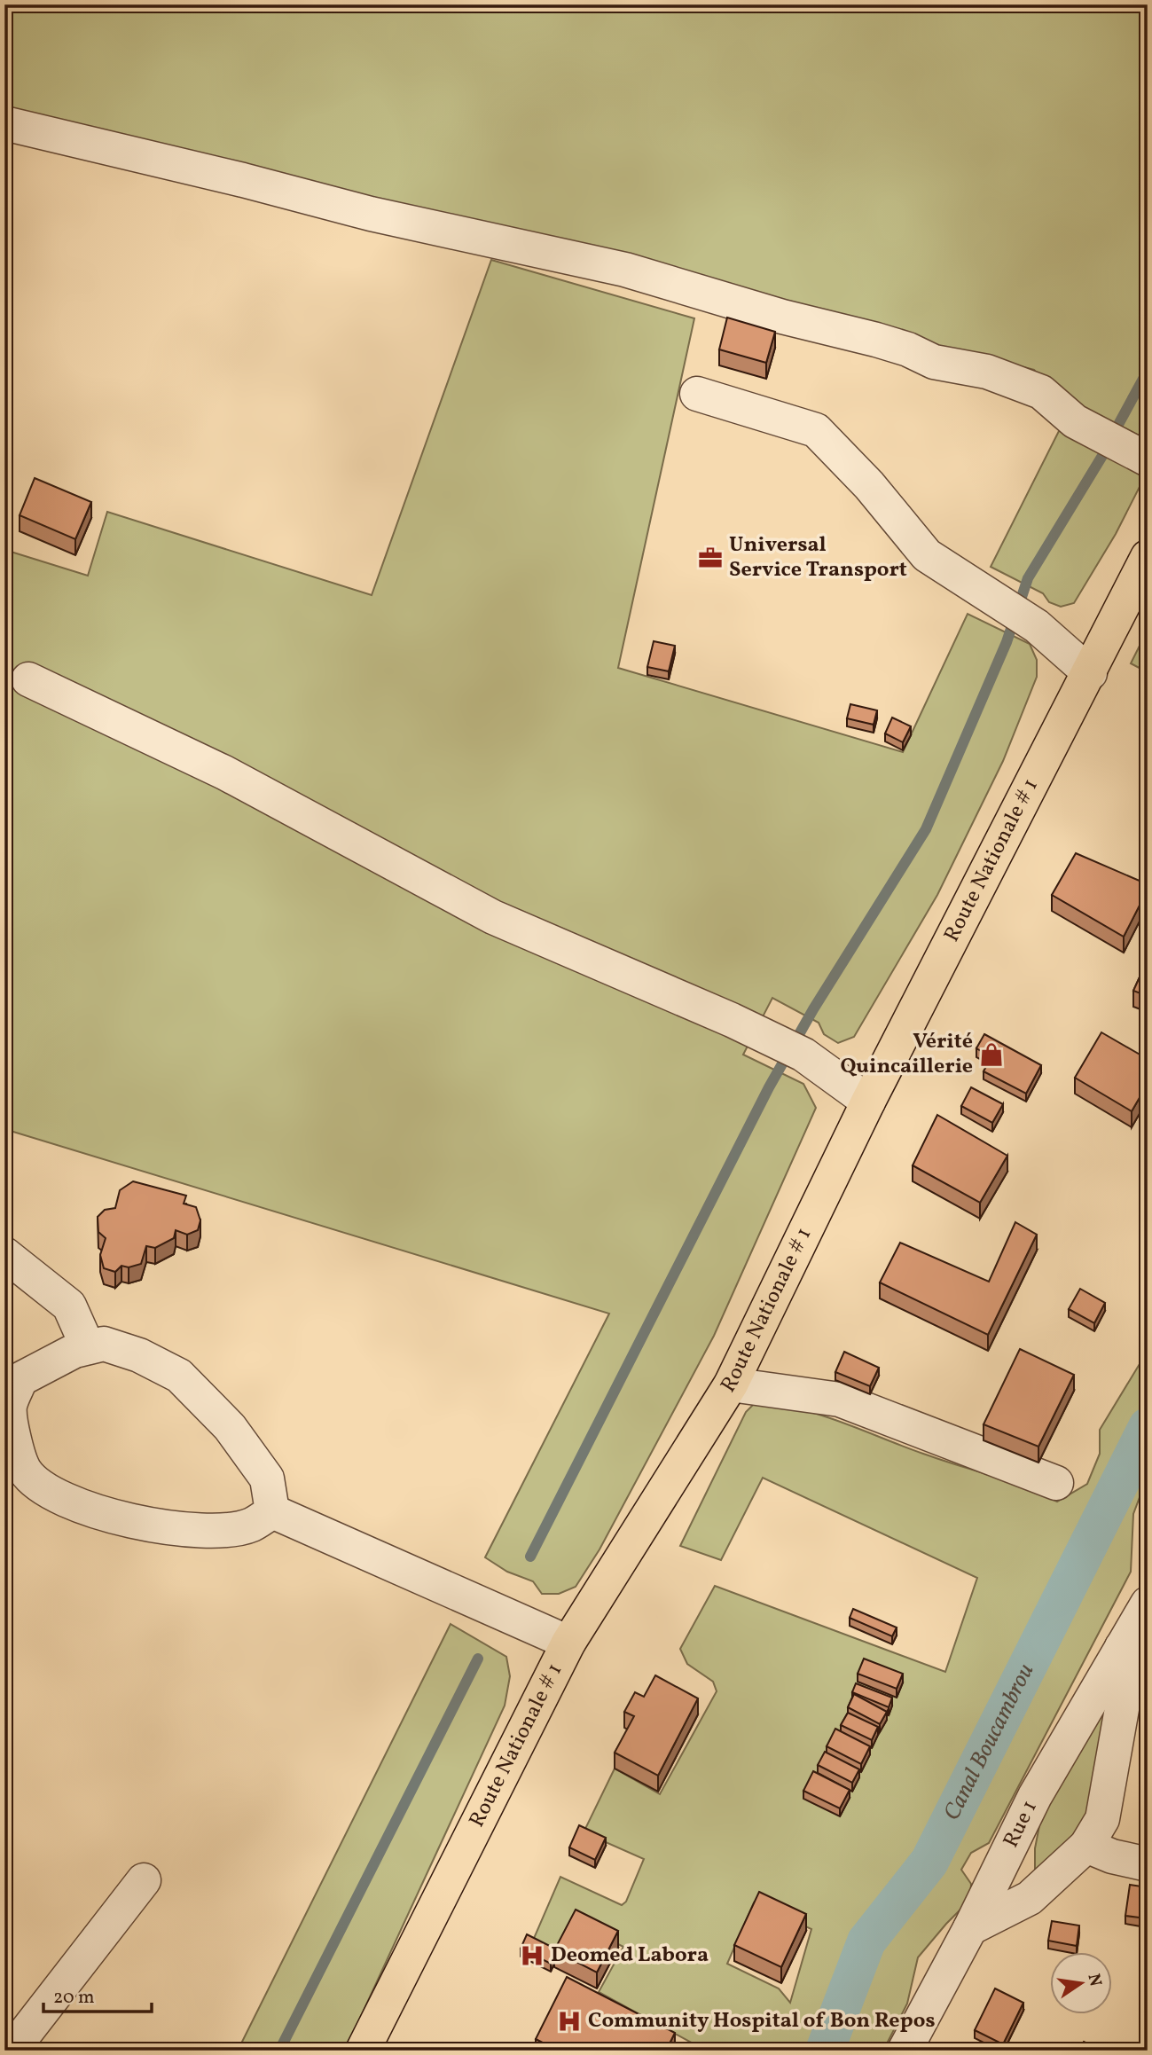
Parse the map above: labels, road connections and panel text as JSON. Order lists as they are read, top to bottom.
{
  "streets": {
    "main road": ["Route Nationale # 1"],
    "street": ["Rue 1"]
  },
  "water": ["Canal Boucambrou"],
  "places": {
    "office": ["Universal Service Transport"],
    "shop": ["Vérité Quincaillerie"],
    "hospital": ["Deomed Labora", "Community Hospital of Bon Repos"]
  },
  "scale_bar": "20 m",
  "north": "right"
}
